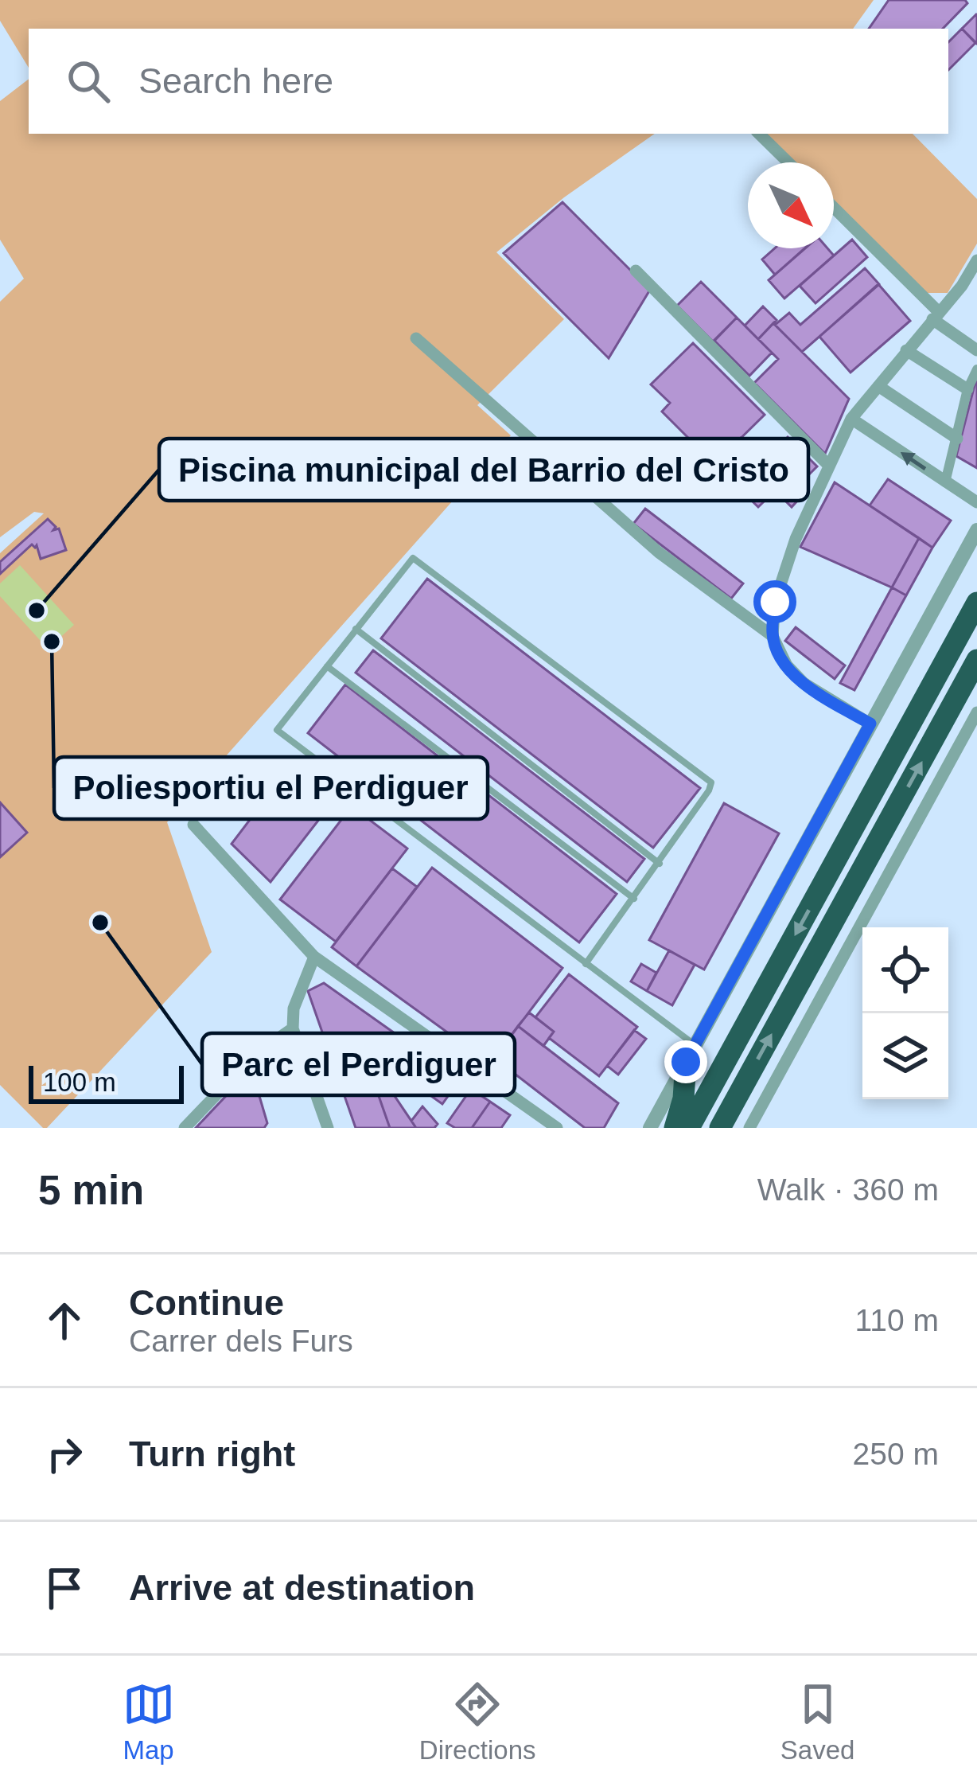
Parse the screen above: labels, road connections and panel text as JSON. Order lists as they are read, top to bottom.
{
  "places": ["Piscina municipal del Barrio del Cristo", "Poliesportiu el Perdiguer", "Parc el Perdiguer"],
  "scale_bar": "100 m",
  "north": "bottom right",
  "page": {
    "search": "Search here",
    "scale": "100 m",
    "heading": ["5 min", "Walk · 360 m"],
    "list": [
      ["Continue", "Carrer dels Furs", "110 m"],
      ["Turn right", "250 m"],
      "Arrive at destination"
    ],
    "nav": ["Map", "Directions", "Saved"]
  }
}
